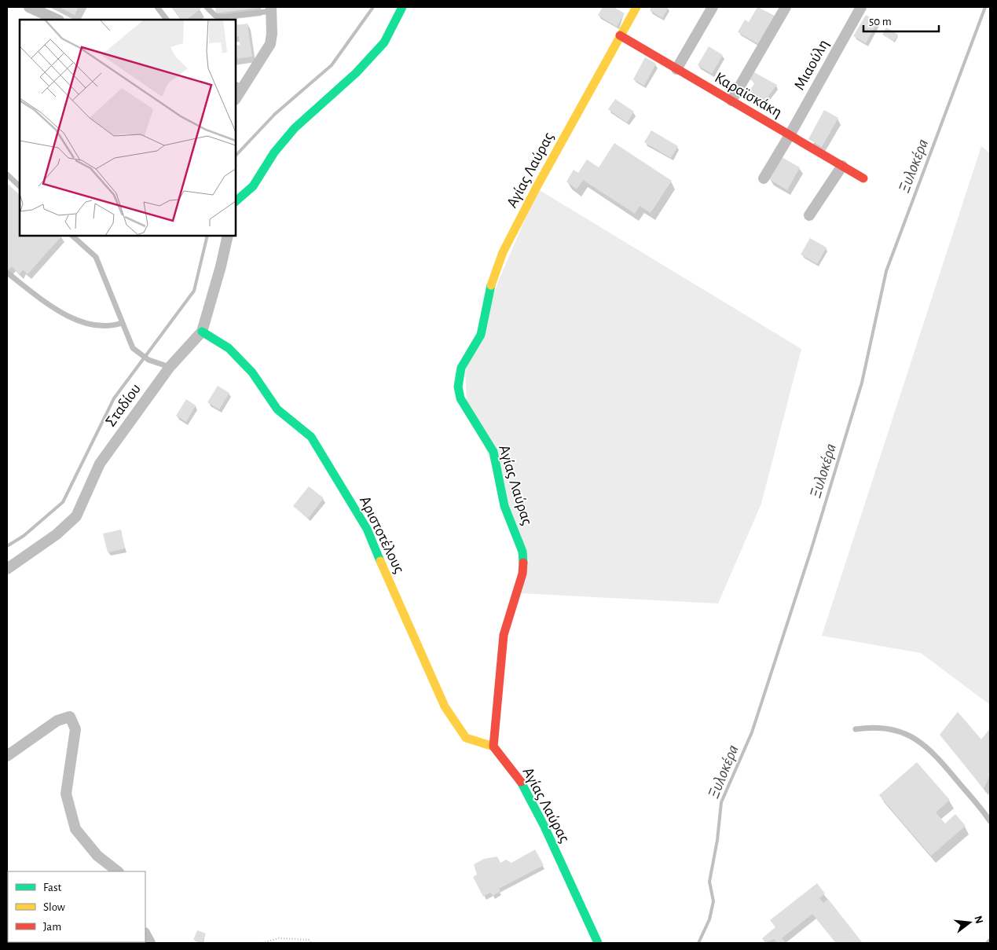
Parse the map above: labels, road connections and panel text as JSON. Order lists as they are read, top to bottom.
{
  "streets": {
    "street": [
      "Μιαούλη",
      "Καραϊσκάκη",
      "Αγίας Λαύρας",
      "Σταδίου",
      "Αριστοτέλους"
    ]
  },
  "crossings": [
    ["Μιαούλη", "Καραϊσκάκη"],
    ["Καραϊσκάκη", "Αγίας Λαύρας"],
    ["Αγίας Λαύρας", "Αριστοτέλους"],
    ["Σταδίου", "Αριστοτέλους"]
  ],
  "water": ["Ξυλοκέρα"],
  "legend": ["Fast", "Slow", "Jam"],
  "scale_bar": "50 m",
  "north": "right"
}
